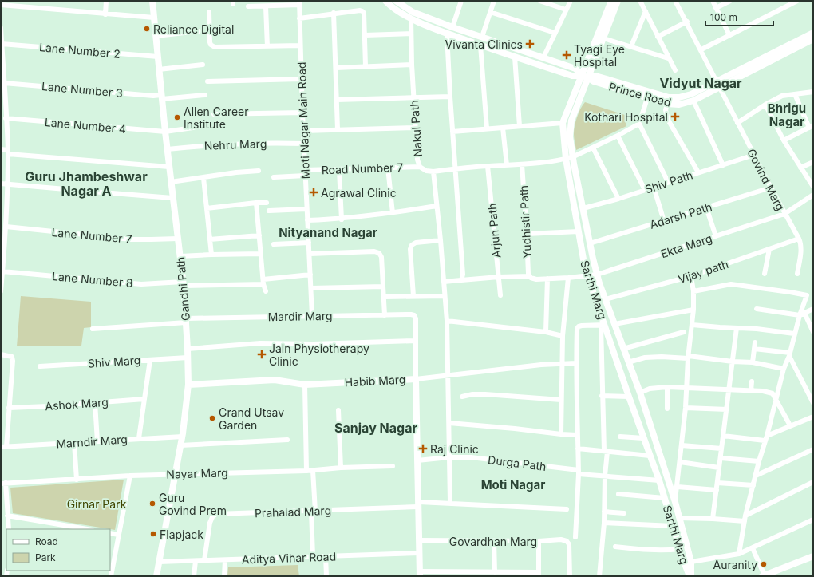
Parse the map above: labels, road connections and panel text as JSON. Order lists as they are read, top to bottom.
{
  "streets": {
    "street": [
      "Lane Number 2",
      "Lane Number 3",
      "Prince Road",
      "Moti Nagar Main Road",
      "Lane Number 4",
      "Nakul Path",
      "Nehru Marg",
      "Road Number 7",
      "Govind Marg",
      "Shiv Path",
      "Adarsh Path",
      "Yudhistir Path",
      "Arjun Path",
      "Lane Number 7",
      "Ekta Marg",
      "Vijay path",
      "Lane Number 8",
      "Gandhi Path",
      "Sarthi Marg",
      "Mardir Marg",
      "Shiv Marg",
      "Habib Marg",
      "Ashok Marg",
      "Marndir Marg",
      "Durga Path",
      "Nayar Marg",
      "Prahalad Marg",
      "Govardhan Marg",
      "Aditya Vihar Road"
    ]
  },
  "crossings": [
    ["Lane Number 2", "Gandhi Path"],
    ["Lane Number 3", "Gandhi Path"],
    ["Prince Road", "Nakul Path"],
    ["Prince Road", "Govind Marg"],
    ["Prince Road", "Sarthi Marg"],
    ["Moti Nagar Main Road", "Nehru Marg"],
    ["Moti Nagar Main Road", "Road Number 7"],
    ["Moti Nagar Main Road", "Lane Number 8"],
    ["Moti Nagar Main Road", "Mardir Marg"],
    ["Lane Number 4", "Gandhi Path"],
    ["Nakul Path", "Road Number 7"],
    ["Nakul Path", "Yudhistir Path"],
    ["Nakul Path", "Arjun Path"],
    ["Nakul Path", "Sarthi Marg"],
    ["Nehru Marg", "Gandhi Path"],
    ["Govind Marg", "Shiv Path"],
    ["Govind Marg", "Adarsh Path"],
    ["Govind Marg", "Ekta Marg"],
    ["Govind Marg", "Vijay path"],
    ["Yudhistir Path", "Ekta Marg"],
    ["Arjun Path", "Ekta Marg"],
    ["Lane Number 7", "Gandhi Path"],
    ["Ekta Marg", "Sarthi Marg"],
    ["Lane Number 8", "Gandhi Path"],
    ["Gandhi Path", "Mardir Marg"],
    ["Gandhi Path", "Shiv Marg"],
    ["Gandhi Path", "Habib Marg"],
    ["Gandhi Path", "Marndir Marg"],
    ["Gandhi Path", "Nayar Marg"],
    ["Gandhi Path", "Aditya Vihar Road"],
    ["Sarthi Marg", "Durga Path"],
    ["Prahalad Marg", "Aditya Vihar Road"]
  ],
  "districts": [
    "Vidyut Nagar",
    "Bhrigu Nagar",
    "Guru Jhambeshwar Nagar A",
    "Nityanand Nagar",
    "Sanjay Nagar",
    "Moti Nagar"
  ],
  "parks": ["Girnar Park"],
  "places": {
    "other": [
      "Reliance Digital",
      "Allen Career Institute",
      "Grand Utsav Garden",
      "Guru Govind Prem",
      "Flapjack",
      "Auranity"
    ],
    "health": [
      "Vivanta Clinics",
      "Tyagi Eye Hospital",
      "Kothari Hospital",
      "Agrawal Clinic",
      "Jain Physiotherapy Clinic",
      "Raj Clinic"
    ]
  },
  "legend": ["Road", "Park"],
  "scale_bar": "100 m"
}
